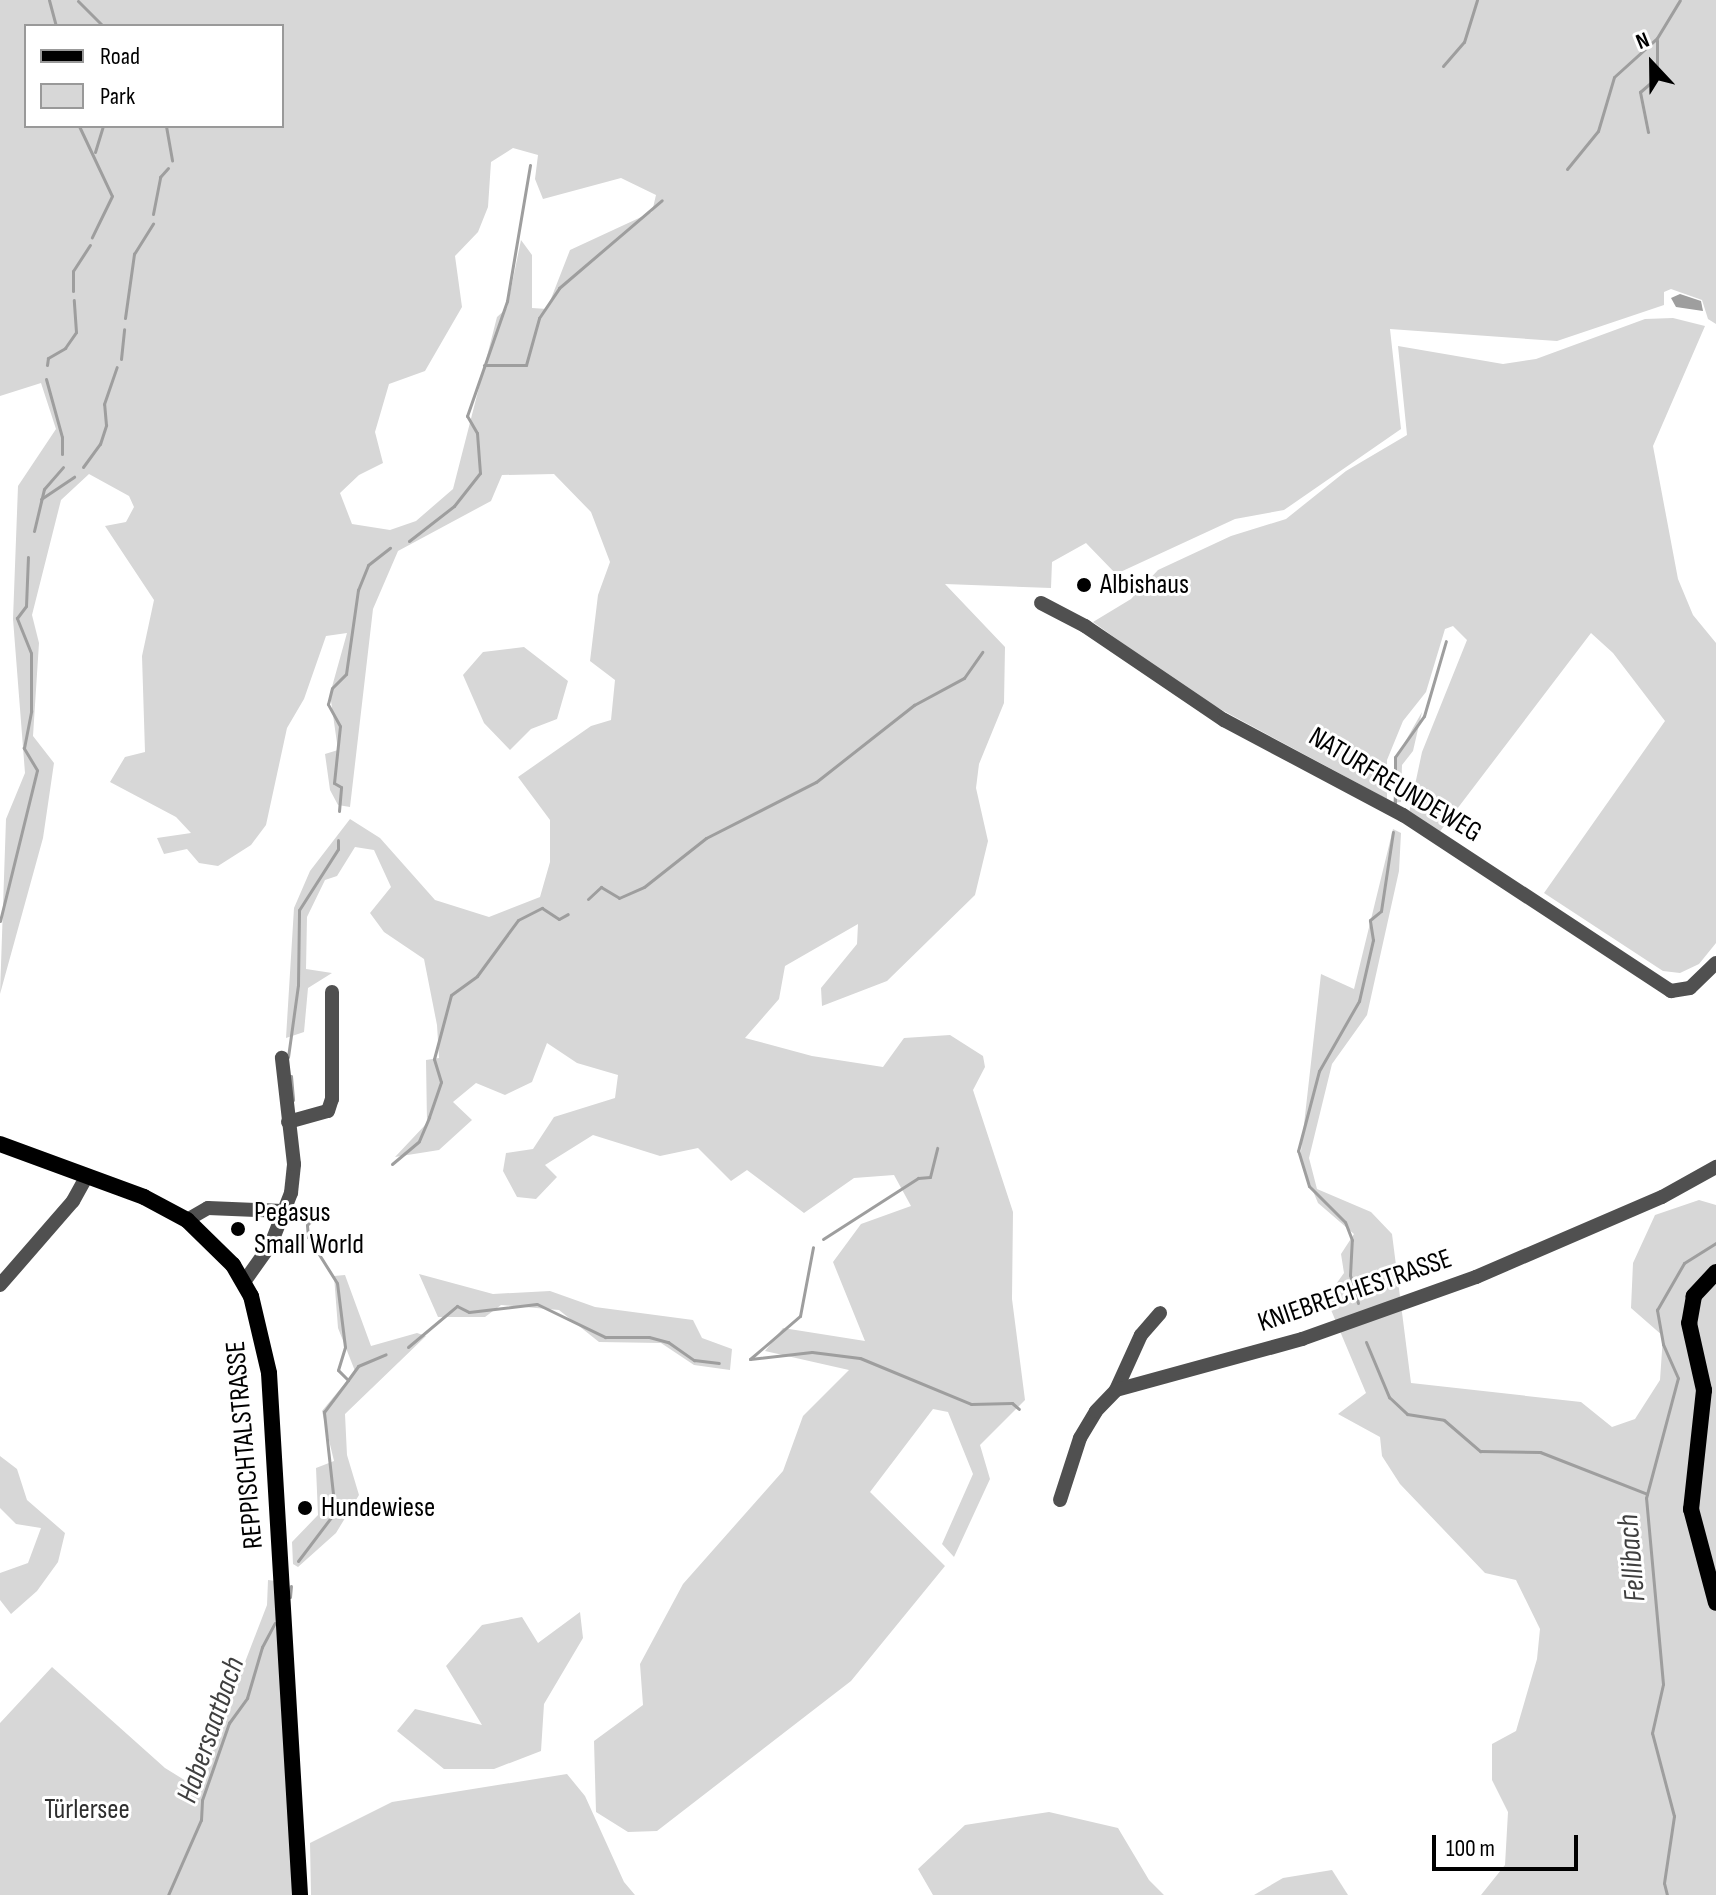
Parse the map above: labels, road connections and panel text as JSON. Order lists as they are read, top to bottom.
{
  "streets": {
    "main road": ["REPPISCHTALSTRASSE"],
    "street": ["NATURFREUNDEWEG", "KNIEBRECHESTRASSE"]
  },
  "water": ["Fellibach", "Habersaatbach"],
  "parks": ["Türlersee"],
  "places": ["Albishaus", "Pegasus Small World", "Hundewiese"],
  "legend": ["Road", "Park"],
  "scale_bar": "100 m",
  "north": "top"
}
